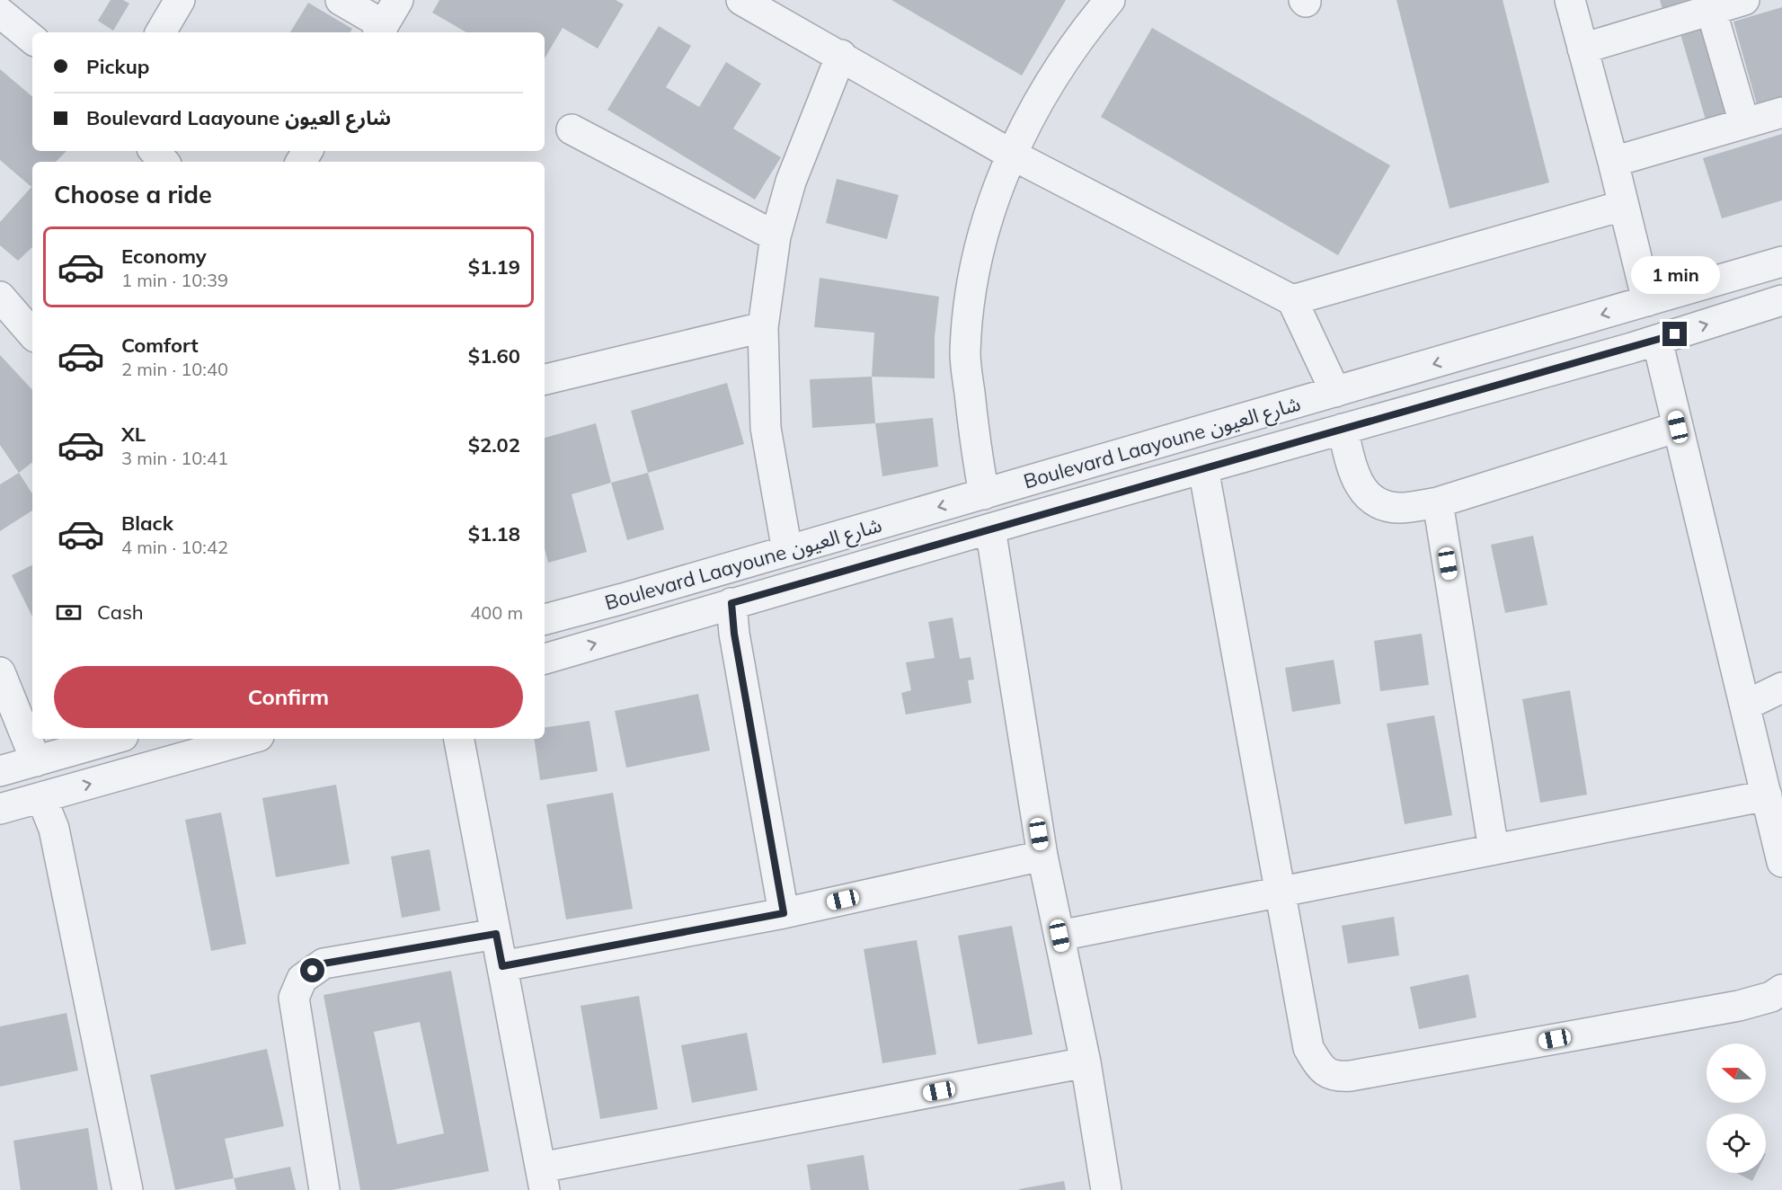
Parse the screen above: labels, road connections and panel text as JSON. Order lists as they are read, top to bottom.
{
  "streets": {
    "street": ["Boulevard Laayoune شارع العيون"]
  },
  "north": "left",
  "page": {
    "banner": ["Pickup", "Boulevard Laayoune شارع العيون"],
    "heading": "Choose a ride",
    "list": [
      {
        "name": "Economy",
        "note": "1 min · 10:39",
        "value": "$1.19"
      },
      {
        "name": "Comfort",
        "note": "2 min · 10:40",
        "value": "$1.60"
      },
      {
        "name": "XL",
        "note": "3 min · 10:41",
        "value": "$2.02"
      },
      {
        "name": "Black",
        "note": "4 min · 10:42",
        "value": "$1.18"
      }
    ],
    "bubble": "1 min",
    "pay": ["Cash", "400 m"],
    "buttons": "Confirm"
  }
}
